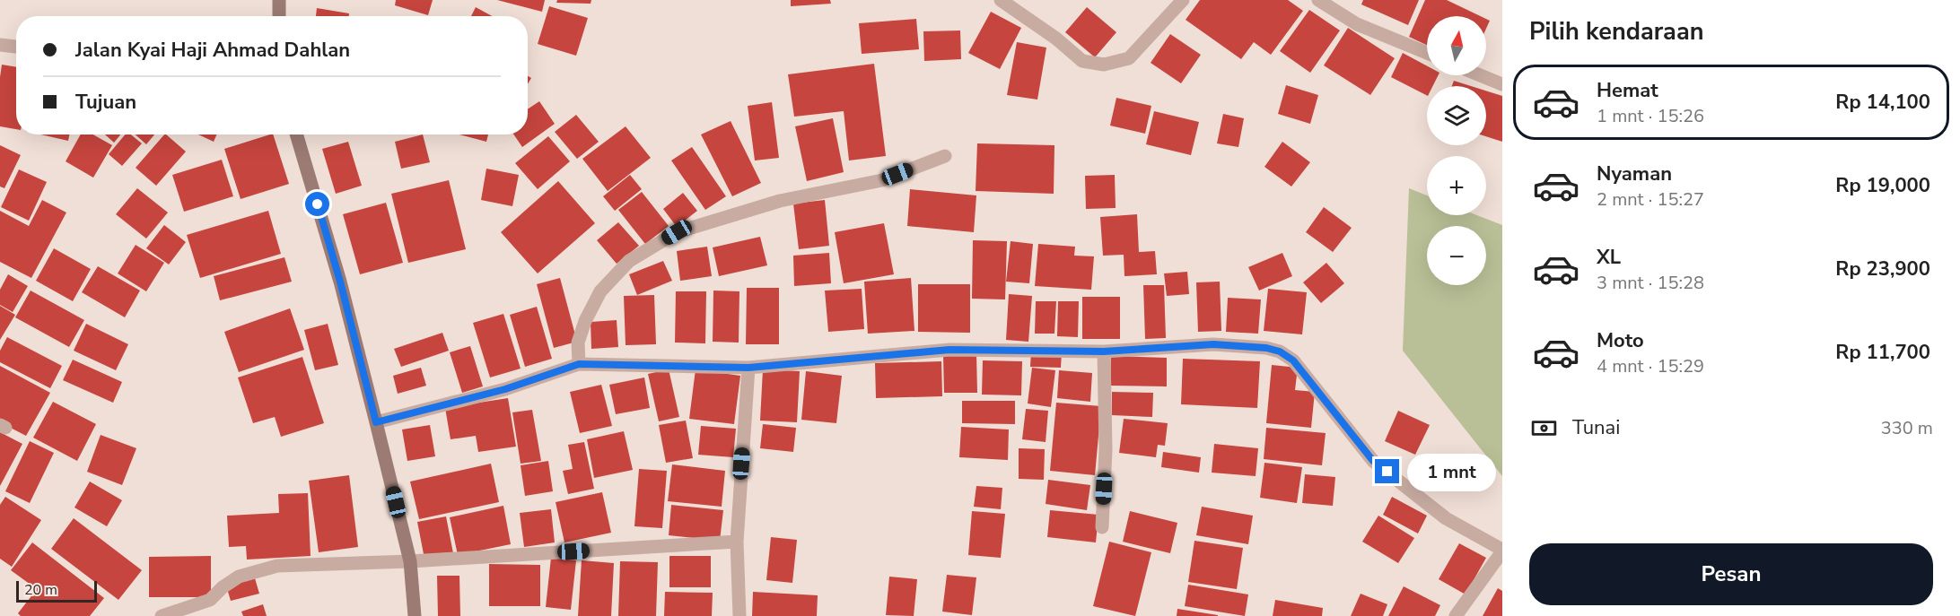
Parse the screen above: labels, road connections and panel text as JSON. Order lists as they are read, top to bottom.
{
  "scale_bar": "20 m",
  "north": "top",
  "page": {
    "heading": "Pilih kendaraan",
    "map_buttons": ["+", "−"],
    "banner": ["Jalan Kyai Haji Ahmad Dahlan", "Tujuan"],
    "list": [
      {
        "name": "Hemat",
        "note": "1 mnt · 15:26",
        "value": "Rp 14,100"
      },
      {
        "name": "Nyaman",
        "note": "2 mnt · 15:27",
        "value": "Rp 19,000"
      },
      {
        "name": "XL",
        "note": "3 mnt · 15:28",
        "value": "Rp 23,900"
      },
      {
        "name": "Moto",
        "note": "4 mnt · 15:29",
        "value": "Rp 11,700"
      }
    ],
    "pay": ["Tunai", "330 m"],
    "bubble": "1 mnt",
    "buttons": "Pesan",
    "scale": "20 m"
  }
}
